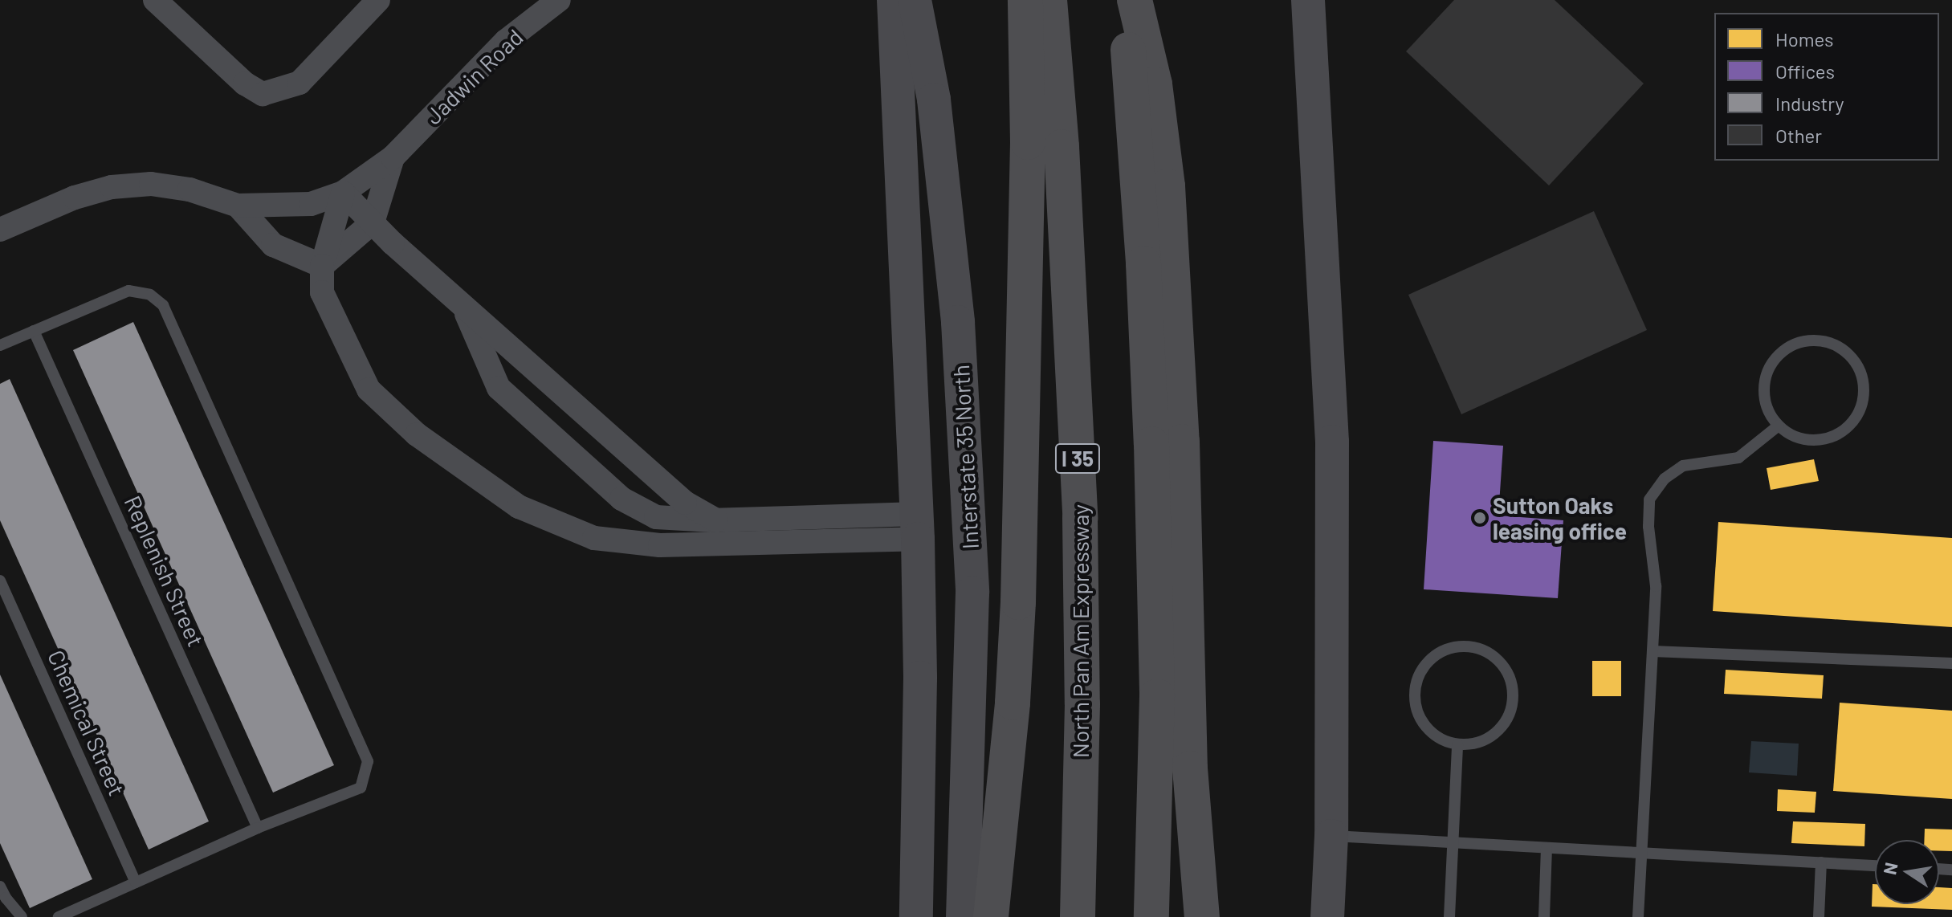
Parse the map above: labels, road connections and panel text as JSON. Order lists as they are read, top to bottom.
{
  "streets": {
    "highway": ["I 35", "North Pan Am Expressway"],
    "main road": ["Interstate 35 North"],
    "street": ["Jadwin Road"],
    "lane": ["Replenish Street", "Chemical Street"]
  },
  "places": ["Sutton Oaks leasing office"],
  "legend": [
    "Homes",
    "Offices",
    "Industry",
    "Other"
  ],
  "north": "left"
}
